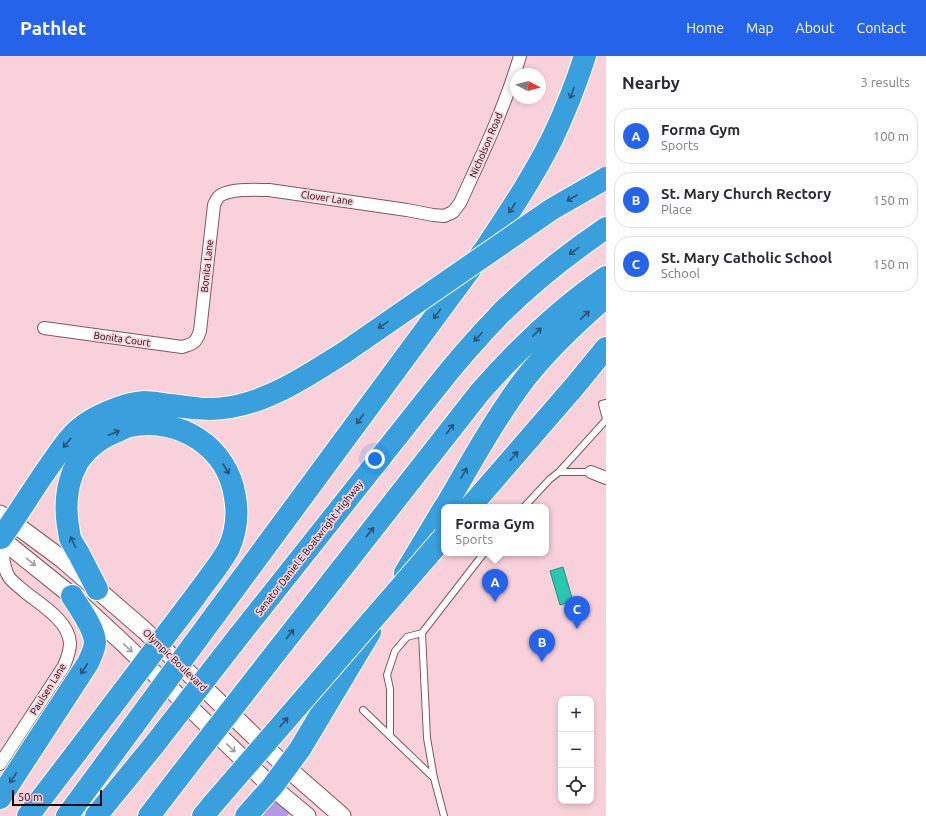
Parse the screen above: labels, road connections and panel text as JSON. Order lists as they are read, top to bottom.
{
  "streets": {
    "highway": ["Senator Daniel E Boatwright Highway"],
    "main road": ["Olympic Boulevard"],
    "street": [
      "Nicholson Road",
      "Clover Lane",
      "Bonita Lane",
      "Bonita Court",
      "Paulsen Lane"
    ]
  },
  "crossings": [
    ["Nicholson Road", "Clover Lane"],
    ["Clover Lane", "Bonita Lane"],
    ["Bonita Lane", "Bonita Court"],
    ["Olympic Boulevard", "Paulsen Lane"]
  ],
  "scale_bar": "50 m",
  "north": "right",
  "page": {
    "header": "Pathlet",
    "nav": [
      "Home",
      "Map",
      "About",
      "Contact"
    ],
    "heading": ["Nearby", "3 results"],
    "list": [
      {
        "mark": "A",
        "name": "Forma Gym",
        "note": "Sports",
        "value": "100 m"
      },
      {
        "mark": "B",
        "name": "St. Mary Church Rectory",
        "note": "Place",
        "value": "150 m"
      },
      {
        "mark": "C",
        "name": "St. Mary Catholic School",
        "note": "School",
        "value": "150 m"
      }
    ],
    "popup": ["Forma Gym", "Sports"],
    "pins": ["A", "C", "B"],
    "map_buttons": ["+", "−"],
    "scale": "50 m"
  }
}
